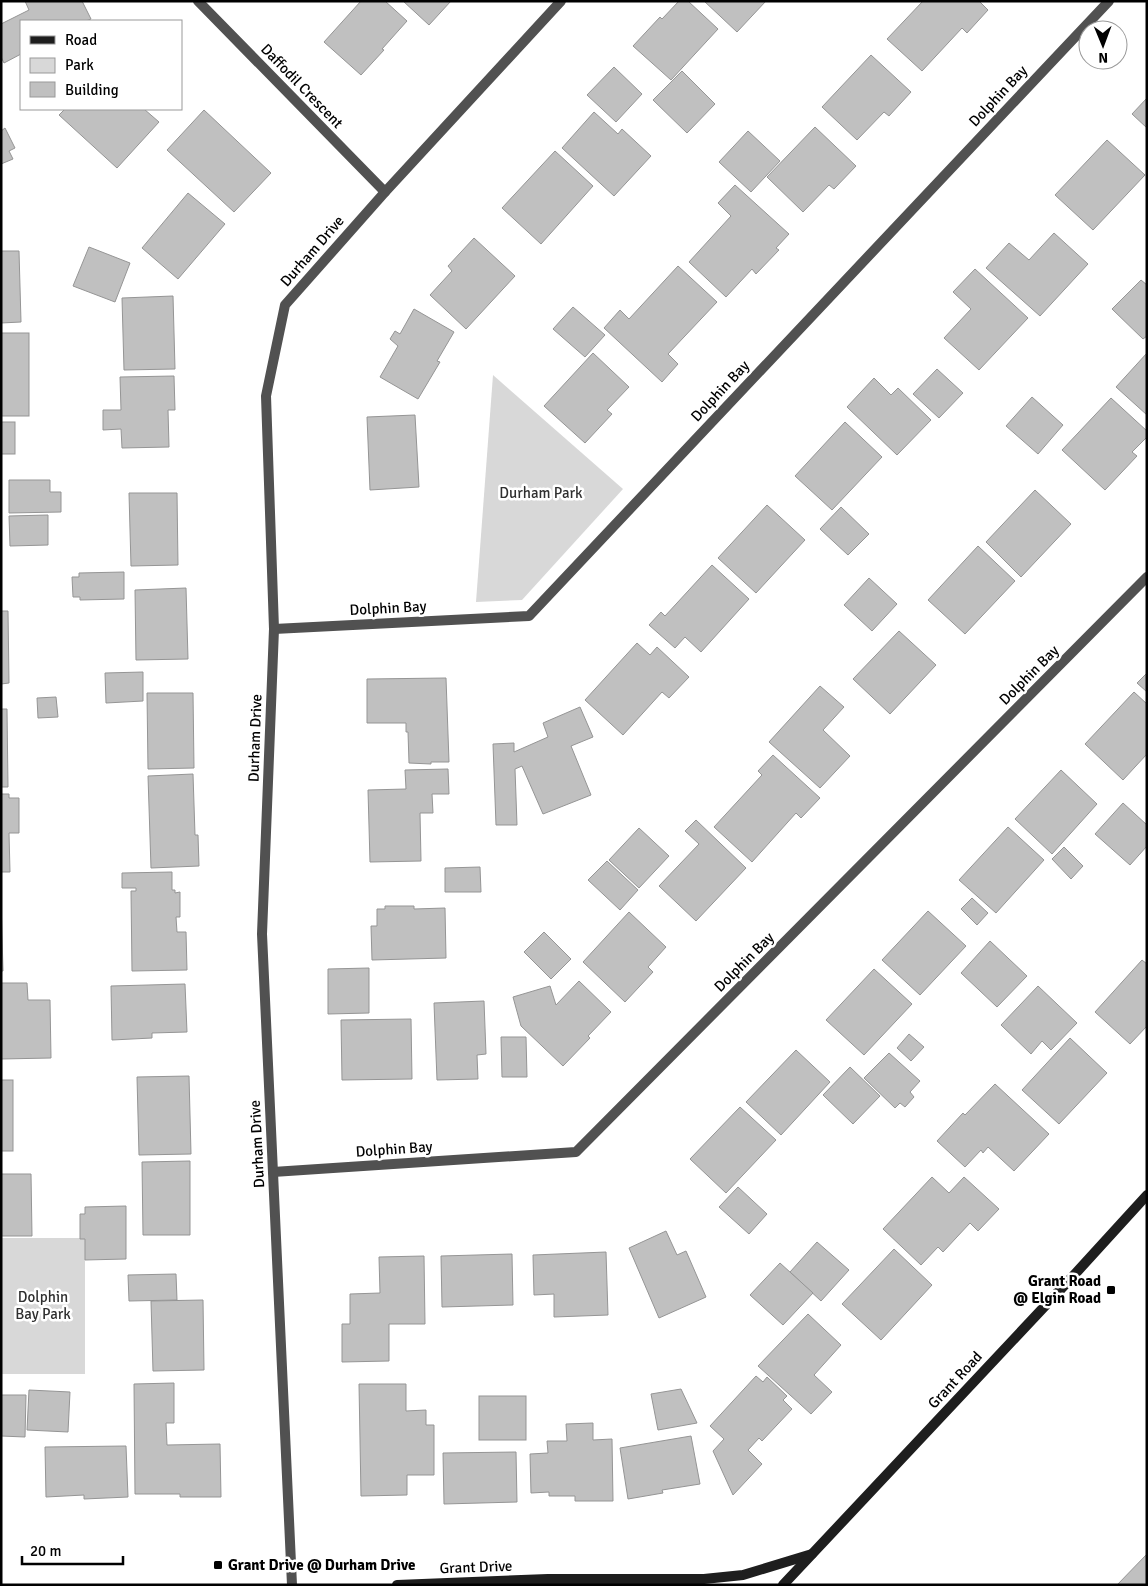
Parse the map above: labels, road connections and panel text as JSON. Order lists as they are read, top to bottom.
{
  "streets": {
    "street": [
      "Daffodil Crescent",
      "Dolphin Bay",
      "Durham Drive",
      "Grant Road",
      "Grant Drive"
    ]
  },
  "crossings": [
    ["Daffodil Crescent", "Durham Drive"],
    ["Dolphin Bay", "Durham Drive"],
    ["Grant Road", "Grant Drive"]
  ],
  "parks": ["Durham Park", "Dolphin Bay Park"],
  "places": {
    "transit": ["Grant Road @ Elgin Road", "Grant Drive @ Durham Drive"]
  },
  "legend": ["Road", "Park", "Building"],
  "scale_bar": "20 m",
  "north": "bottom"
}
